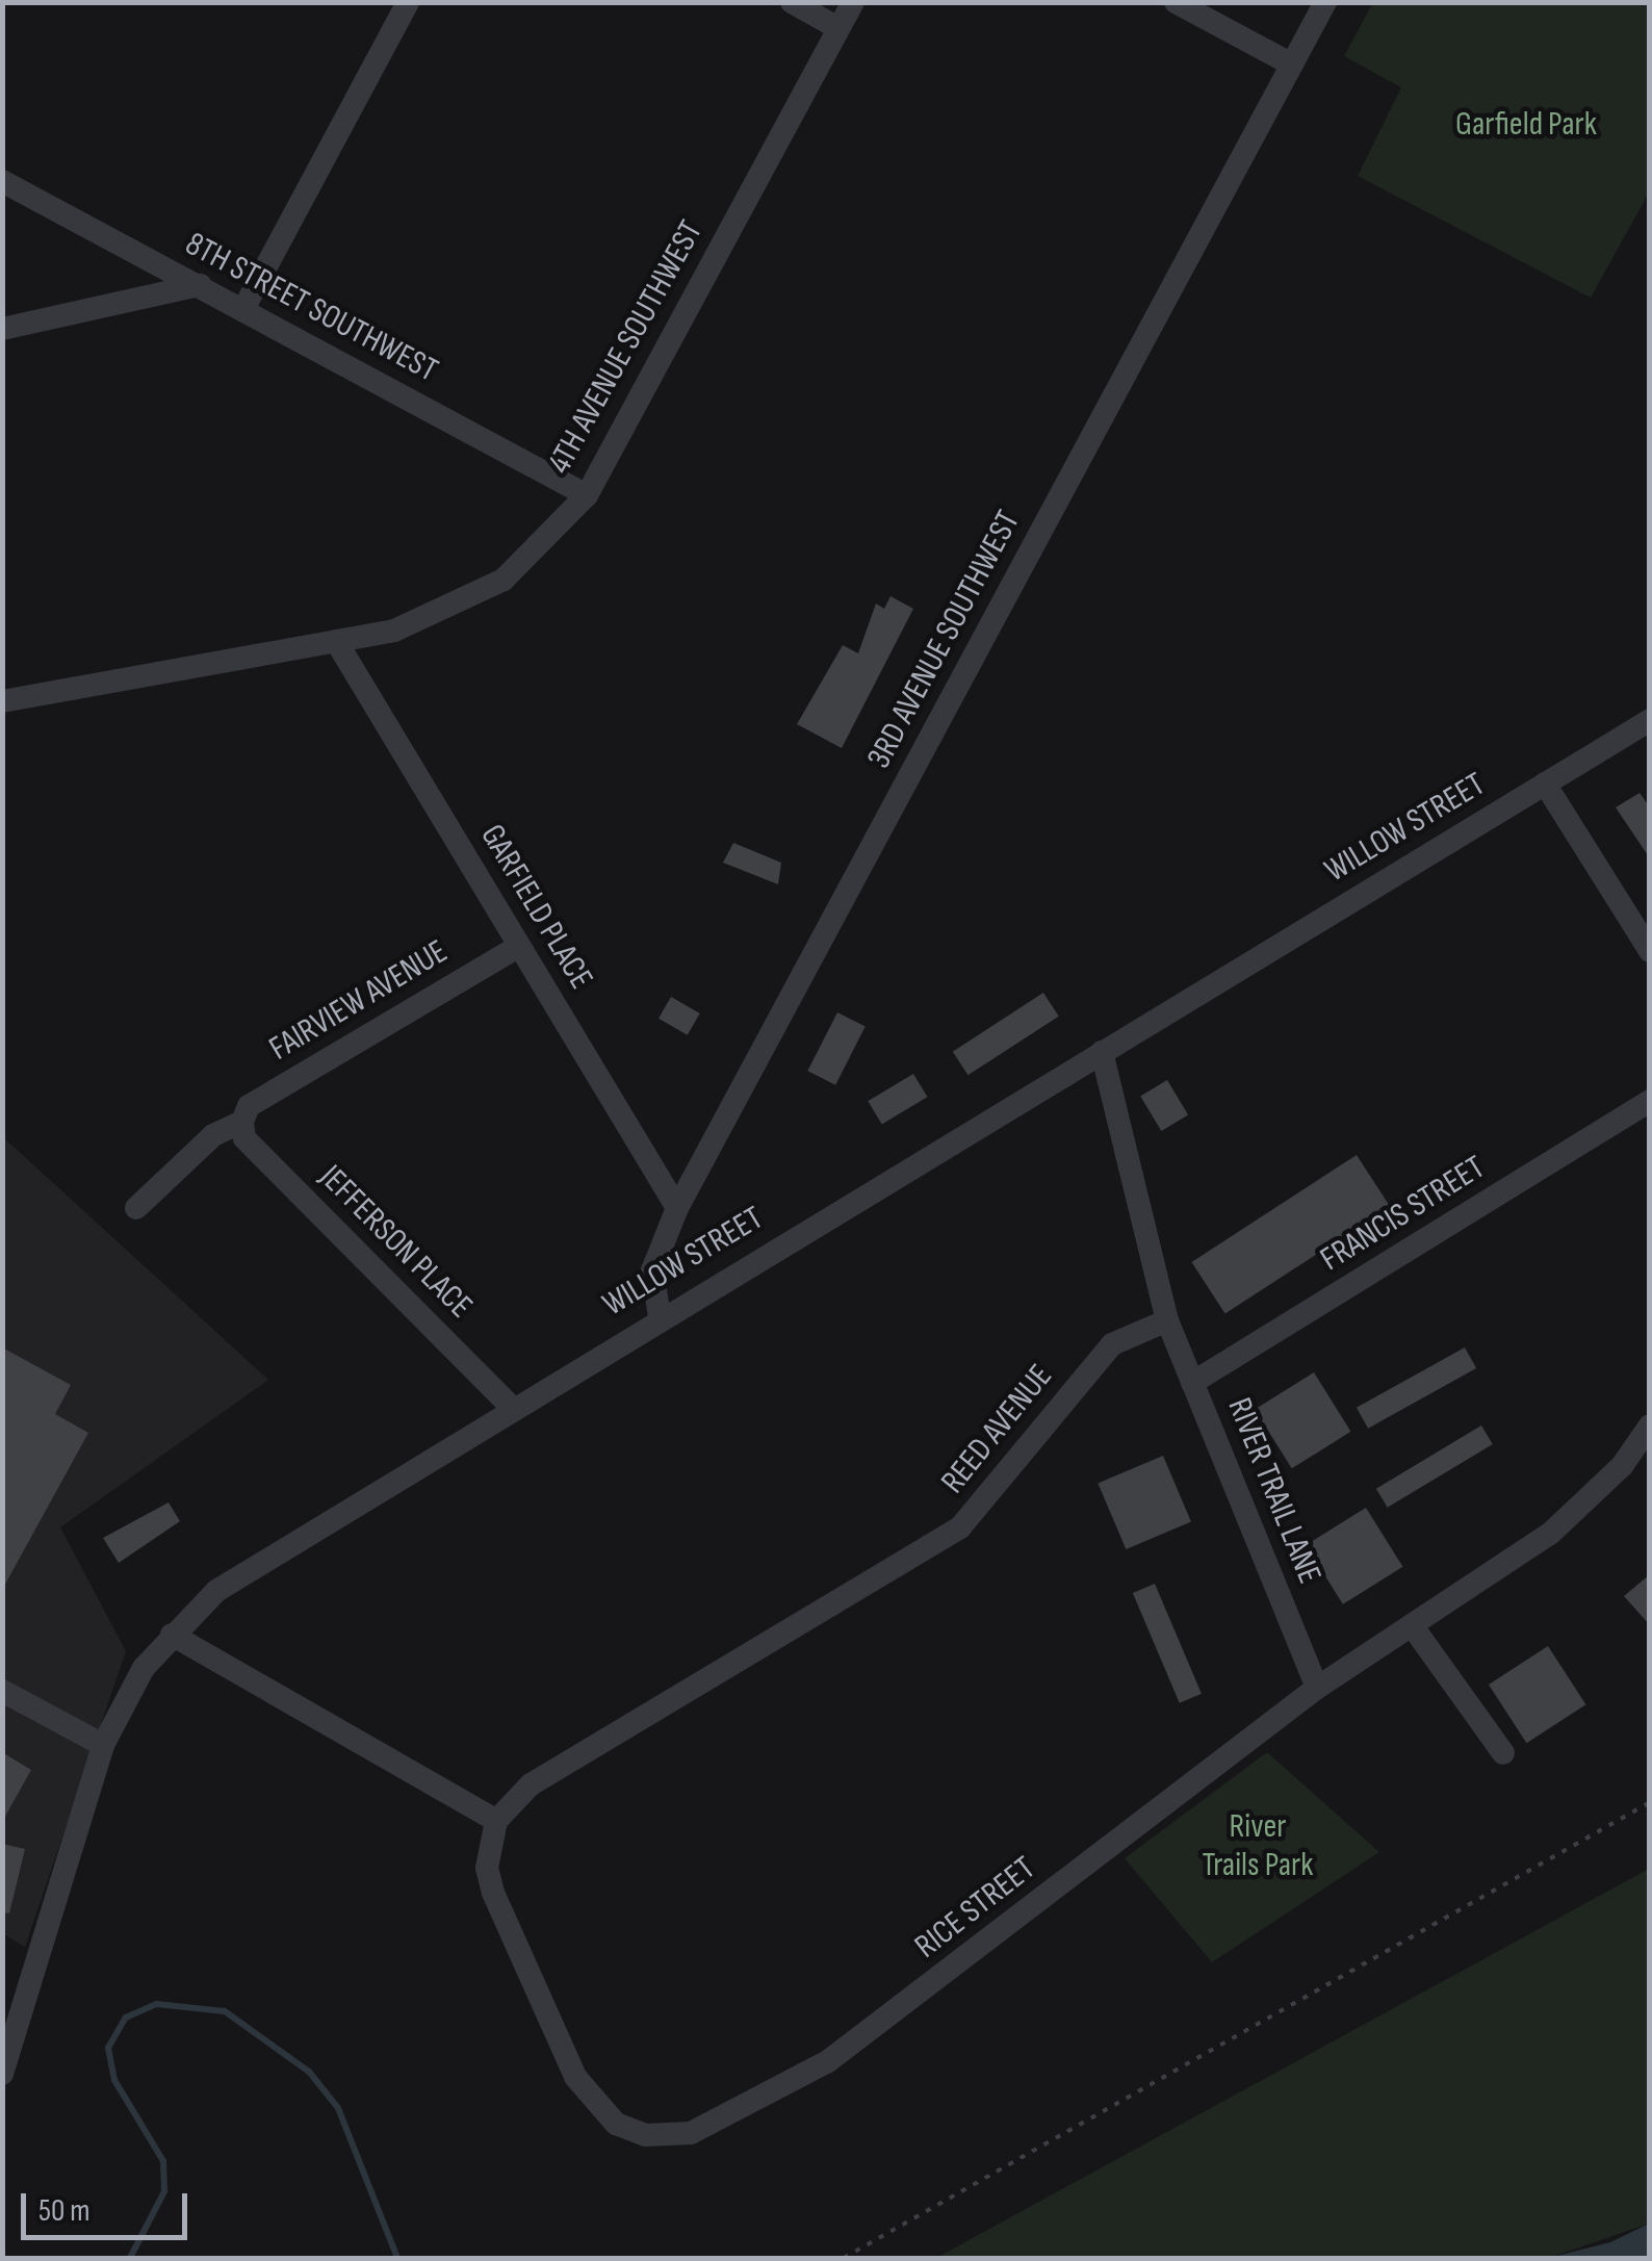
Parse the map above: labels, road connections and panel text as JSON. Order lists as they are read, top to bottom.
{
  "streets": {
    "street": [
      "8TH STREET SOUTHWEST",
      "4TH AVENUE SOUTHWEST",
      "3RD AVENUE SOUTHWEST",
      "WILLOW STREET",
      "GARFIELD PLACE",
      "FAIRVIEW AVENUE",
      "FRANCIS STREET",
      "JEFFERSON PLACE",
      "REED AVENUE",
      "RIVER TRAIL LANE",
      "RICE STREET"
    ]
  },
  "crossings": [
    ["8TH STREET SOUTHWEST", "4TH AVENUE SOUTHWEST"],
    ["4TH AVENUE SOUTHWEST", "GARFIELD PLACE"],
    ["3RD AVENUE SOUTHWEST", "WILLOW STREET"],
    ["3RD AVENUE SOUTHWEST", "GARFIELD PLACE"],
    ["WILLOW STREET", "JEFFERSON PLACE"],
    ["GARFIELD PLACE", "FAIRVIEW AVENUE"],
    ["FAIRVIEW AVENUE", "JEFFERSON PLACE"],
    ["FRANCIS STREET", "RIVER TRAIL LANE"],
    ["REED AVENUE", "RIVER TRAIL LANE"],
    ["REED AVENUE", "RICE STREET"],
    ["RIVER TRAIL LANE", "RICE STREET"]
  ],
  "parks": ["Garfield Park", "River Trails Park"],
  "scale_bar": "50 m"
}
